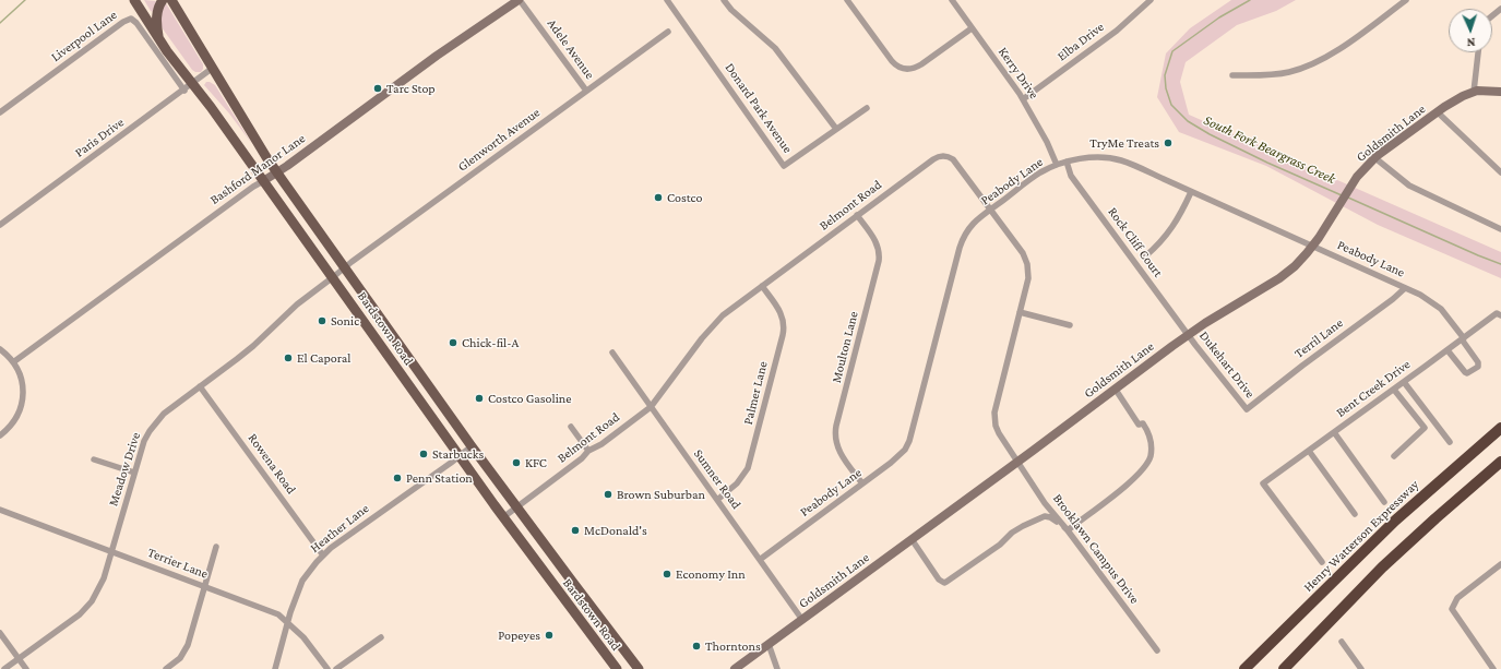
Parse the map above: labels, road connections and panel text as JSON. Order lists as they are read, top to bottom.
{
  "streets": {
    "highway": ["Henry Watterson Expressway"],
    "main road": ["Bardstown Road"],
    "street": [
      "Liverpool Lane",
      "Elba Drive",
      "Adele Avenue",
      "Kerry Drive",
      "Donard Park Avenue",
      "Goldsmith Lane",
      "Paris Drive",
      "Glenworth Avenue",
      "Bashford Manor Lane",
      "Peabody Lane",
      "Belmont Road",
      "Rock Cliff Court",
      "Terril Lane",
      "Moulton Lane",
      "Dukehart Drive",
      "Bent Creek Drive",
      "Palmer Lane",
      "Rowena Road",
      "Meadow Drive",
      "Sumner Road",
      "Heather Lane",
      "Brooklawn Campus Drive",
      "Terrier Lane"
    ]
  },
  "crossings": [
    ["Liverpool Lane", "Paris Drive"],
    ["Liverpool Lane", "Bardstown Road"],
    ["Elba Drive", "Kerry Drive"],
    ["Adele Avenue", "Glenworth Avenue"],
    ["Adele Avenue", "Bashford Manor Lane"],
    ["Kerry Drive", "Peabody Lane"],
    ["Goldsmith Lane", "Peabody Lane"],
    ["Goldsmith Lane", "Belmont Road"],
    ["Goldsmith Lane", "Rock Cliff Court"],
    ["Goldsmith Lane", "Dukehart Drive"],
    ["Goldsmith Lane", "Sumner Road"],
    ["Goldsmith Lane", "Brooklawn Campus Drive"],
    ["Paris Drive", "Bardstown Road"],
    ["Glenworth Avenue", "Bardstown Road"],
    ["Glenworth Avenue", "Meadow Drive"],
    ["Bashford Manor Lane", "Bardstown Road"],
    ["Peabody Lane", "Belmont Road"],
    ["Peabody Lane", "Rock Cliff Court"],
    ["Peabody Lane", "Terril Lane"],
    ["Peabody Lane", "Moulton Lane"],
    ["Peabody Lane", "Bent Creek Drive"],
    ["Peabody Lane", "Sumner Road"],
    ["Belmont Road", "Bardstown Road"],
    ["Belmont Road", "Moulton Lane"],
    ["Belmont Road", "Palmer Lane"],
    ["Belmont Road", "Sumner Road"],
    ["Belmont Road", "Brooklawn Campus Drive"],
    ["Rock Cliff Court", "Dukehart Drive"],
    ["Bardstown Road", "Meadow Drive"],
    ["Bardstown Road", "Heather Lane"],
    ["Terril Lane", "Dukehart Drive"],
    ["Palmer Lane", "Sumner Road"],
    ["Rowena Road", "Meadow Drive"],
    ["Rowena Road", "Heather Lane"],
    ["Meadow Drive", "Terrier Lane"],
    ["Heather Lane", "Terrier Lane"]
  ],
  "water": ["South Fork Beargrass Creek"],
  "places": [
    "Tarc Stop",
    "TryMe Treats",
    "Costco",
    "Sonic",
    "Chick-fil-A",
    "El Caporal",
    "Costco Gasoline",
    "Starbucks",
    "KFC",
    "Penn Station",
    "Brown Suburban",
    "McDonald's",
    "Economy Inn",
    "Popeyes",
    "Thorntons"
  ],
  "north": "bottom"
}
